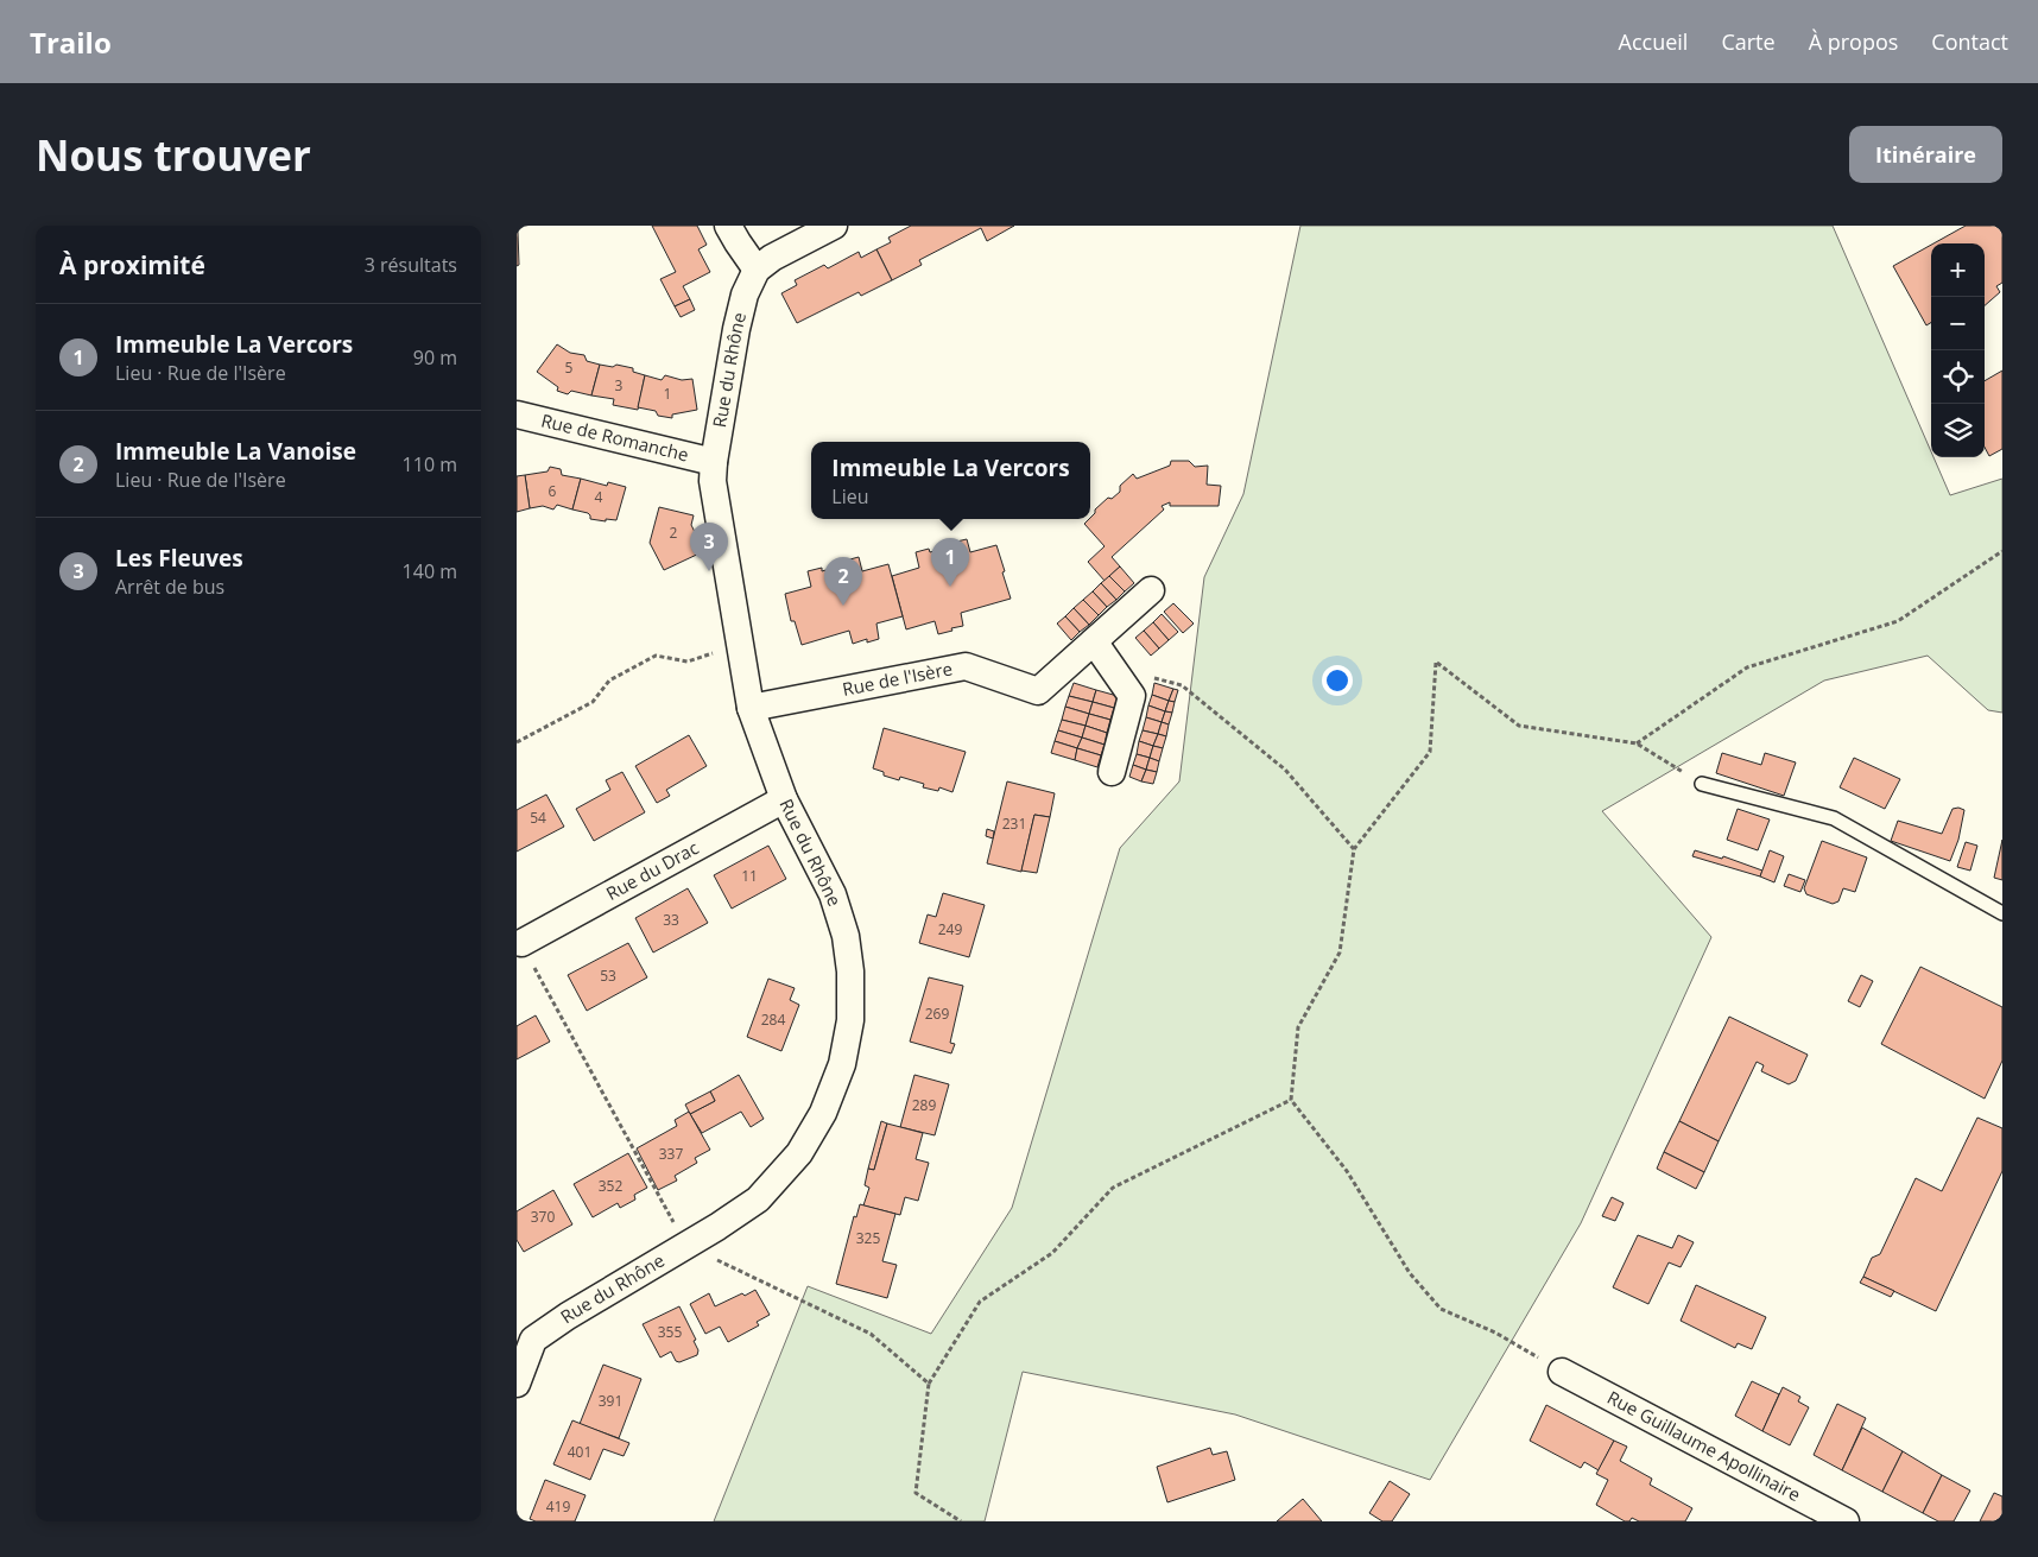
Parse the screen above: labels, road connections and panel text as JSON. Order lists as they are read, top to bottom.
{
  "streets": {
    "street": [
      "Rue du Rhône",
      "Rue de Romanche",
      "Rue de l'Isère",
      "Rue du Drac",
      "Rue Guillaume Apollinaire"
    ]
  },
  "crossings": [
    ["Rue du Rhône", "Rue de Romanche"],
    ["Rue du Rhône", "Rue de l'Isère"],
    ["Rue du Rhône", "Rue du Drac"]
  ],
  "house_numbers": [
    "5",
    "3",
    "1",
    "6",
    "4",
    "2",
    "54",
    "231",
    "11",
    "33",
    "249",
    "53",
    "269",
    "284",
    "289",
    "337",
    "352",
    "370",
    "325",
    "355",
    "391",
    "401",
    "419"
  ],
  "page": {
    "header": "Trailo",
    "nav": [
      "Accueil",
      "Carte",
      "À propos",
      "Contact"
    ],
    "buttons": "Itinéraire",
    "title": "Nous trouver",
    "heading": ["À proximité", "3 résultats"],
    "map_buttons": ["+", "−"],
    "list": [
      {
        "mark": "1",
        "name": "Immeuble La Vercors",
        "note": "Lieu · Rue de l'Isère",
        "value": "90 m"
      },
      {
        "mark": "2",
        "name": "Immeuble La Vanoise",
        "note": "Lieu · Rue de l'Isère",
        "value": "110 m"
      },
      {
        "mark": "3",
        "name": "Les Fleuves",
        "note": "Arrêt de bus",
        "value": "140 m"
      }
    ],
    "popup": ["Immeuble La Vercors", "Lieu"],
    "pins": ["3", "1", "2"]
  }
}
